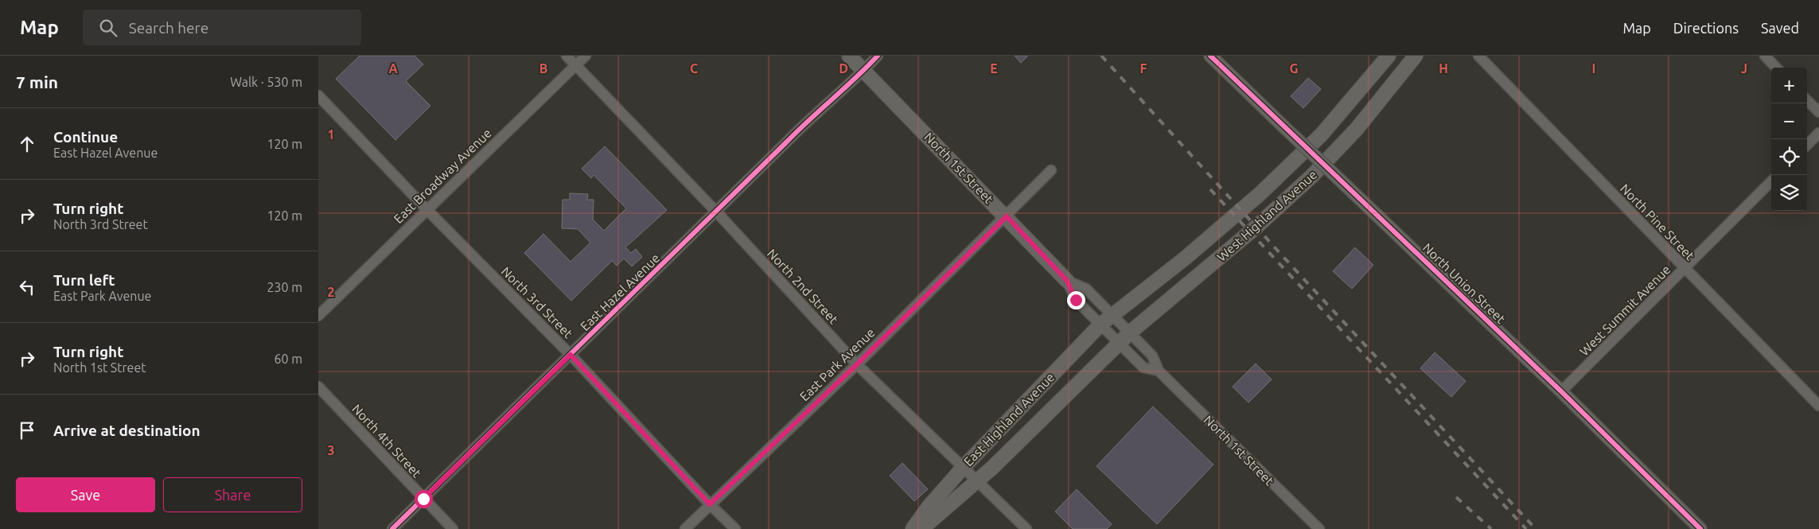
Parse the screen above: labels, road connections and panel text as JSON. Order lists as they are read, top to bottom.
{
  "streets": {
    "main road": ["North 1st Street", "West Highland Avenue", "East Highland Avenue"],
    "street": [
      "East Broadway Avenue",
      "North Pine Street",
      "North Union Street",
      "North 2nd Street",
      "East Hazel Avenue",
      "North 3rd Street",
      "West Summit Avenue",
      "East Park Avenue",
      "North 4th Street"
    ]
  },
  "crossings": [
    ["North 1st Street", "West Highland Avenue"],
    ["North 1st Street", "East Hazel Avenue"],
    ["North 1st Street", "East Park Avenue"],
    ["North 1st Street", "East Highland Avenue"],
    ["East Broadway Avenue", "North 2nd Street"],
    ["East Broadway Avenue", "North 3rd Street"],
    ["West Highland Avenue", "East Highland Avenue"],
    ["North Pine Street", "West Summit Avenue"],
    ["North Union Street", "West Summit Avenue"],
    ["North 2nd Street", "East Hazel Avenue"],
    ["North 2nd Street", "East Park Avenue"],
    ["North 2nd Street", "East Highland Avenue"],
    ["East Hazel Avenue", "North 3rd Street"],
    ["East Hazel Avenue", "North 4th Street"],
    ["North 3rd Street", "East Park Avenue"]
  ],
  "page": {
    "header": "Map",
    "search": "Search here",
    "nav": ["Map", "Directions", "Saved"],
    "heading": ["7 min", "Walk · 530 m"],
    "map_buttons": ["+", "−"],
    "list": [
      ["Continue", "East Hazel Avenue", "120 m"],
      ["Turn right", "North 3rd Street", "120 m"],
      ["Turn left", "East Park Avenue", "230 m"],
      ["Turn right", "North 1st Street", "60 m"],
      "Arrive at destination"
    ],
    "buttons": ["Save", "Share"]
  },
  "grid": {
    "columns": [
      "A",
      "B",
      "C",
      "D",
      "E",
      "F",
      "G",
      "H",
      "I",
      "J"
    ],
    "rows": ["1", "2", "3"]
  }
}
